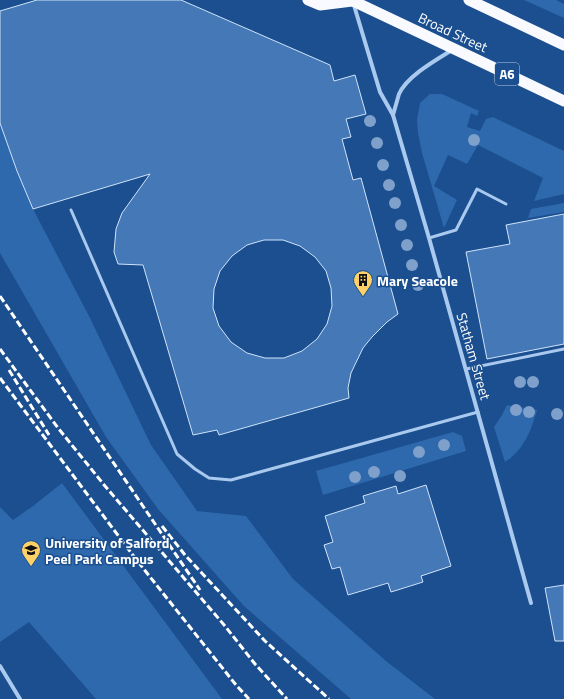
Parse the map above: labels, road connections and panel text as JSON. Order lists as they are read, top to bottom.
{
  "streets": {
    "highway": ["Broad Street", "A6"],
    "street": ["Statham Street"]
  },
  "crossings": [
    ["Broad Street", "Statham Street"]
  ],
  "places": {
    "building": ["Mary Seacole"],
    "school or university": ["University of Salford Peel Park Campus"]
  }
}
